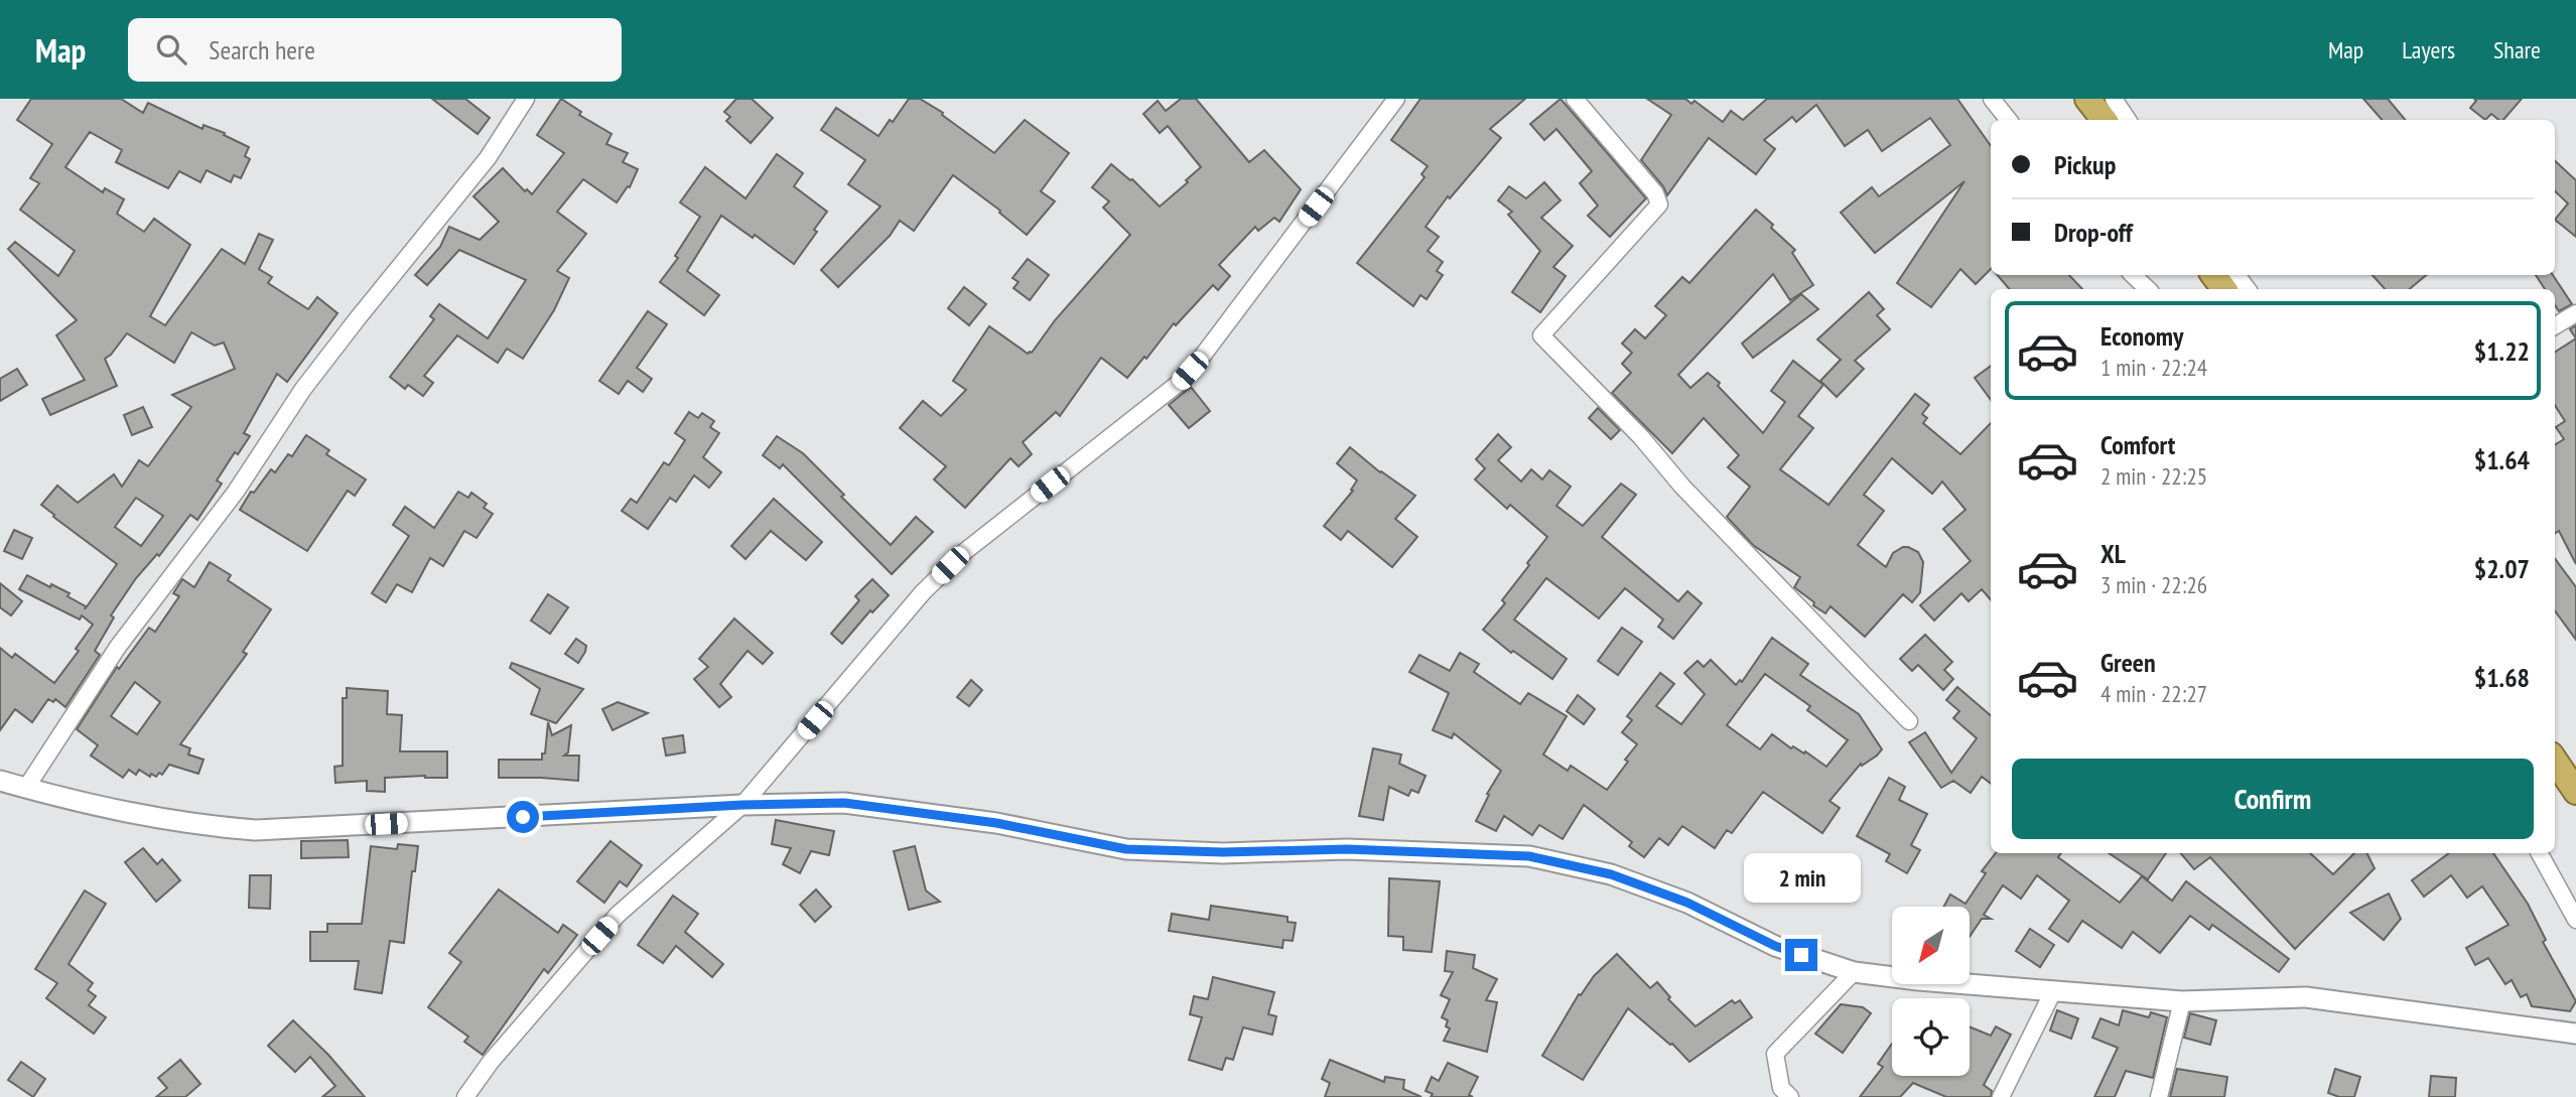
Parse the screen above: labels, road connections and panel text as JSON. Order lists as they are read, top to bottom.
{
  "north": "bottom left",
  "page": {
    "header": "Map",
    "search": "Search here",
    "nav": ["Map", "Layers", "Share"],
    "banner": ["Pickup", "Drop-off"],
    "list": [
      {
        "name": "Economy",
        "note": "1 min · 22:24",
        "value": "$1.22"
      },
      {
        "name": "Comfort",
        "note": "2 min · 22:25",
        "value": "$1.64"
      },
      {
        "name": "XL",
        "note": "3 min · 22:26",
        "value": "$2.07"
      },
      {
        "name": "Green",
        "note": "4 min · 22:27",
        "value": "$1.68"
      }
    ],
    "buttons": "Confirm",
    "bubble": "2 min"
  }
}
